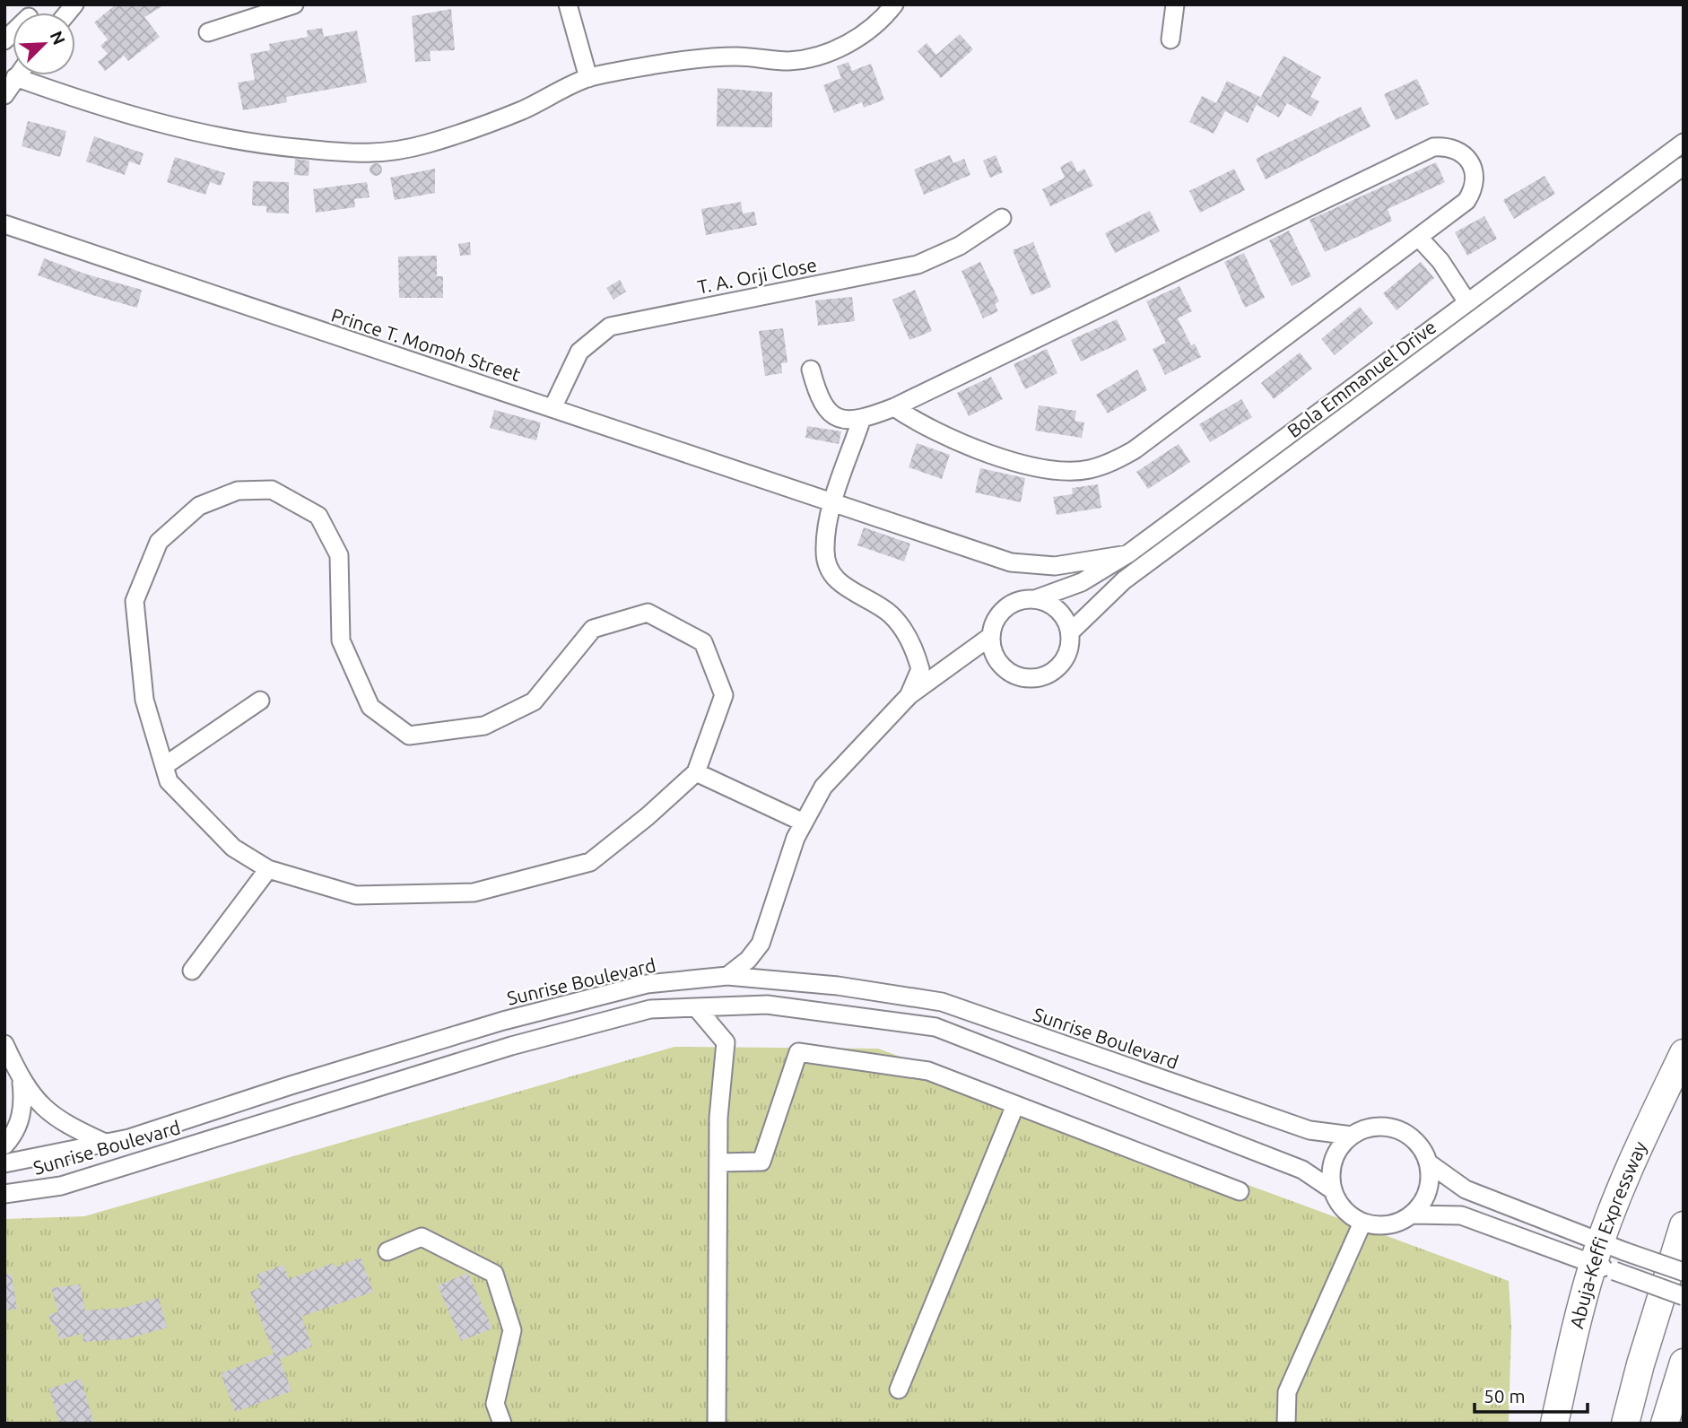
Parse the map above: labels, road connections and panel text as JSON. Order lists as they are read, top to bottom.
{
  "streets": {
    "highway": ["Abuja-Keffi Expressway"],
    "street": [
      "T. A. Orji Close",
      "Prince T. Momoh Street",
      "Bola Emmanuel Drive",
      "Sunrise Boulevard"
    ]
  },
  "crossings": [
    ["T. A. Orji Close", "Prince T. Momoh Street"],
    ["Prince T. Momoh Street", "Bola Emmanuel Drive"]
  ],
  "scale_bar": "50 m",
  "north": "top right"
}
